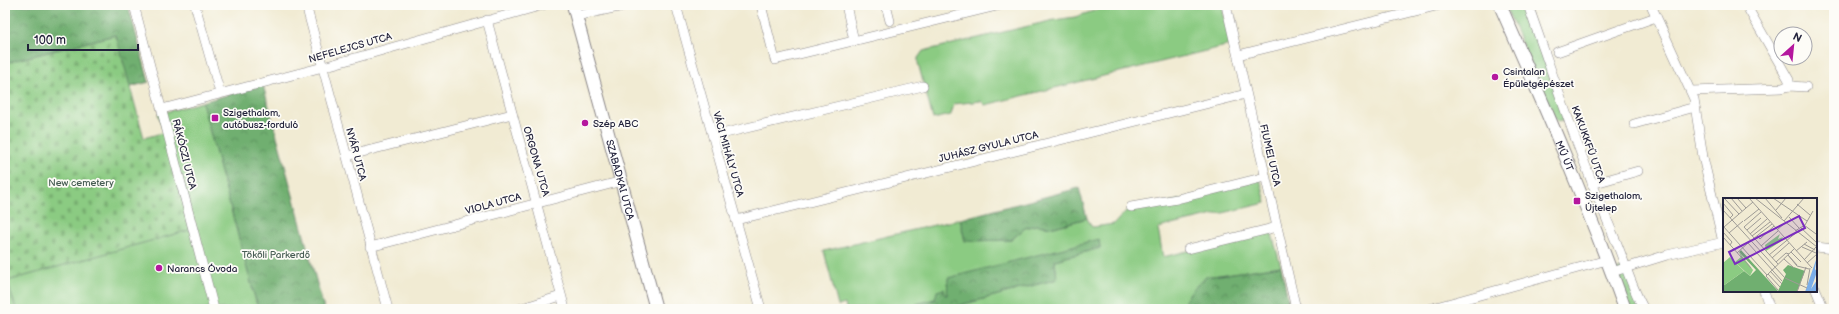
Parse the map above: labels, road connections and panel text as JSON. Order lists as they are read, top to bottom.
{
  "streets": {
    "street": [
      "NEFELEJCS UTCA",
      "KAKUKKFŰ UTCA",
      "JUHÁSZ GYULA UTCA",
      "RÁKÓCZI UTCA",
      "NYÁR UTCA",
      "VÁCI MIHÁLY UTCA",
      "FIUMEI UTCA",
      "MŰ ÚT",
      "ORGONA UTCA",
      "SZABADKAI UTCA",
      "VIOLA UTCA"
    ]
  },
  "crossings": [
    ["NEFELEJCS UTCA", "RÁKÓCZI UTCA"],
    ["NEFELEJCS UTCA", "NYÁR UTCA"],
    ["NEFELEJCS UTCA", "ORGONA UTCA"],
    ["JUHÁSZ GYULA UTCA", "VÁCI MIHÁLY UTCA"],
    ["JUHÁSZ GYULA UTCA", "FIUMEI UTCA"],
    ["NYÁR UTCA", "VIOLA UTCA"],
    ["ORGONA UTCA", "VIOLA UTCA"],
    ["SZABADKAI UTCA", "VIOLA UTCA"]
  ],
  "parks": ["New cemetery", "Tököli Parkerdő"],
  "places": {
    "other": ["Csintalan Épületgépészet", "Szép ABC", "Narancs Óvoda"],
    "transit": ["Szigethalom, autóbusz-forduló", "Szigethalom, Újtelep"]
  },
  "scale_bar": "100 m",
  "north": "top right"
}
